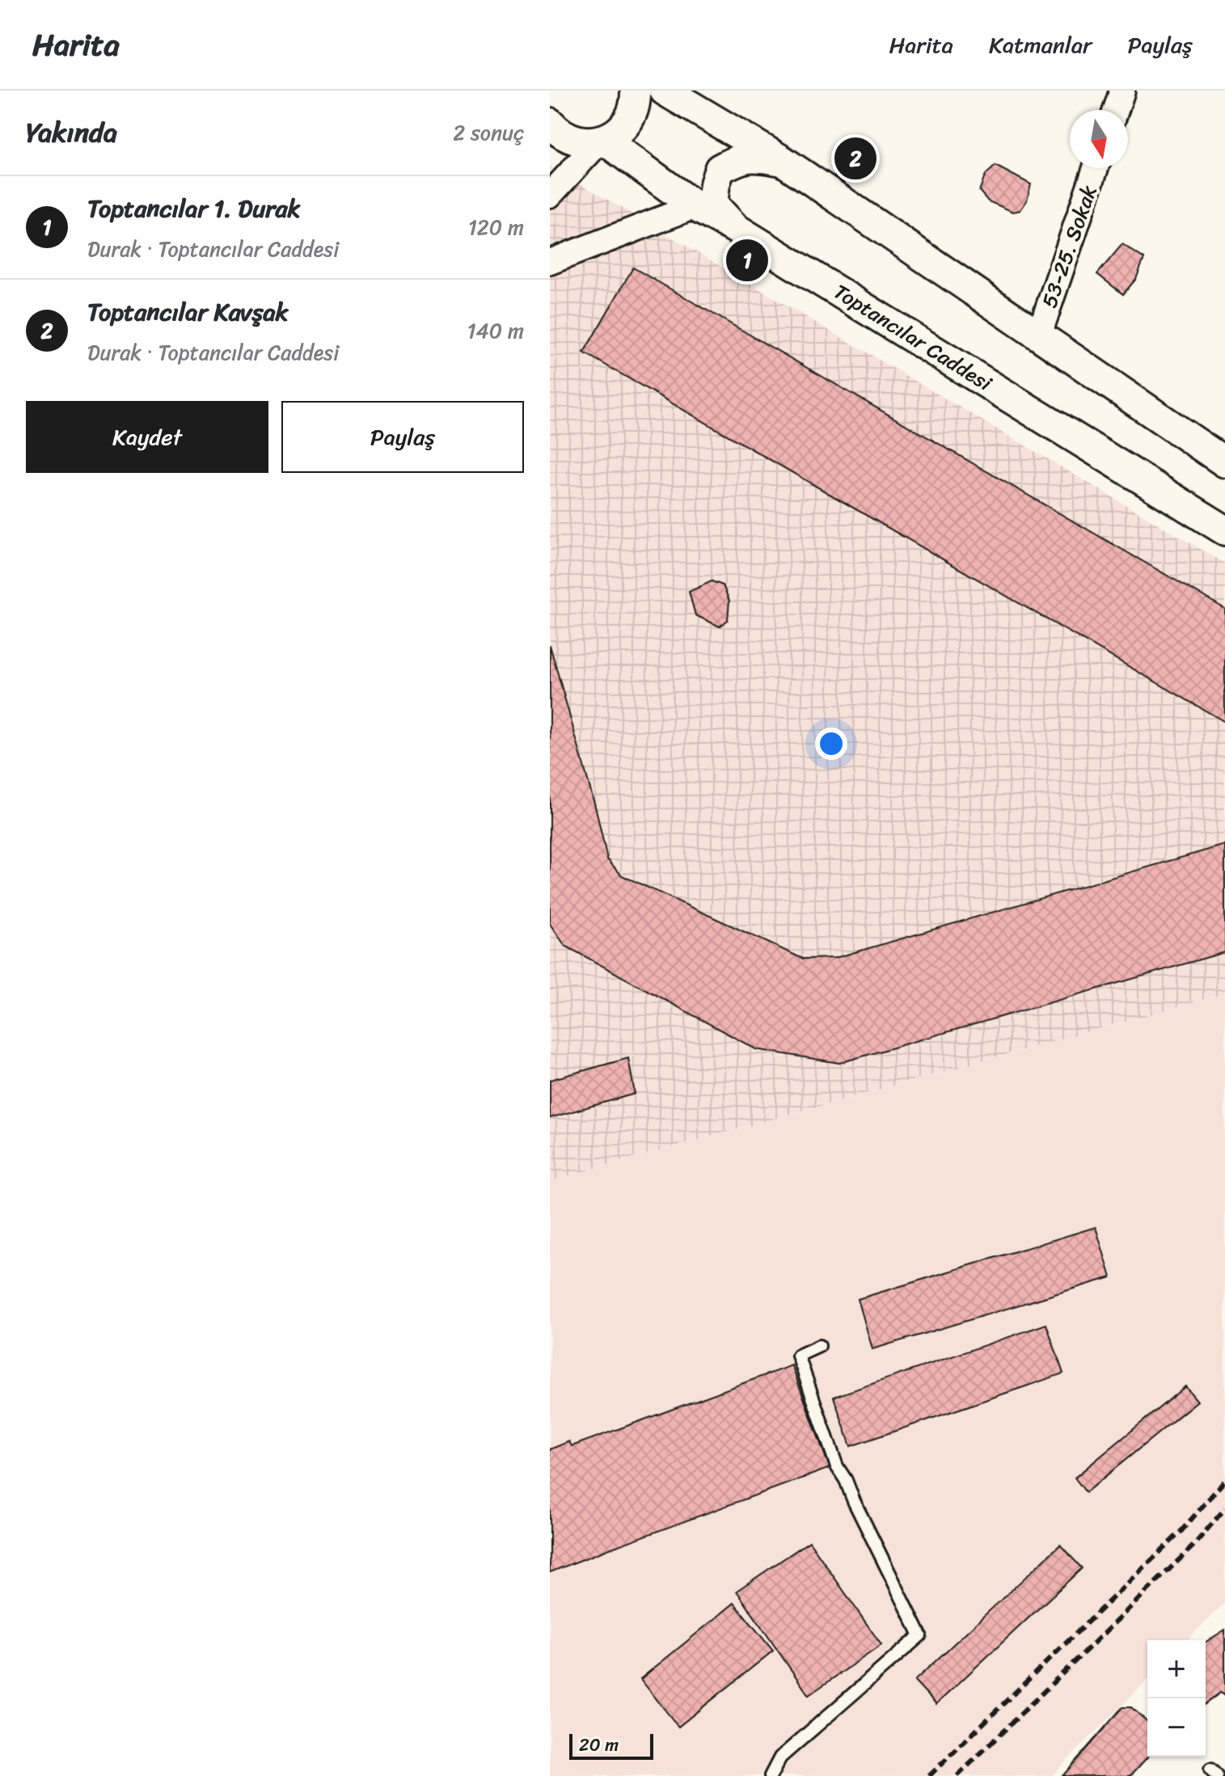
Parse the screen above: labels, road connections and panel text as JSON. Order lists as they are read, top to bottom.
{
  "streets": {
    "street": ["53-25. Sokak", "Toptancılar Caddesi"]
  },
  "scale_bar": "20 m",
  "north": "bottom",
  "page": {
    "header": "Harita",
    "nav": ["Harita", "Katmanlar", "Paylaş"],
    "heading": ["Yakında", "2 sonuç"],
    "pins": ["2", "1"],
    "list": [
      {
        "mark": "1",
        "name": "Toptancılar 1. Durak",
        "note": "Durak · Toptancılar Caddesi",
        "value": "120 m"
      },
      {
        "mark": "2",
        "name": "Toptancılar Kavşak",
        "note": "Durak · Toptancılar Caddesi",
        "value": "140 m"
      }
    ],
    "buttons": ["Kaydet", "Paylaş"],
    "map_buttons": ["+", "−"],
    "scale": "20 m"
  }
}
